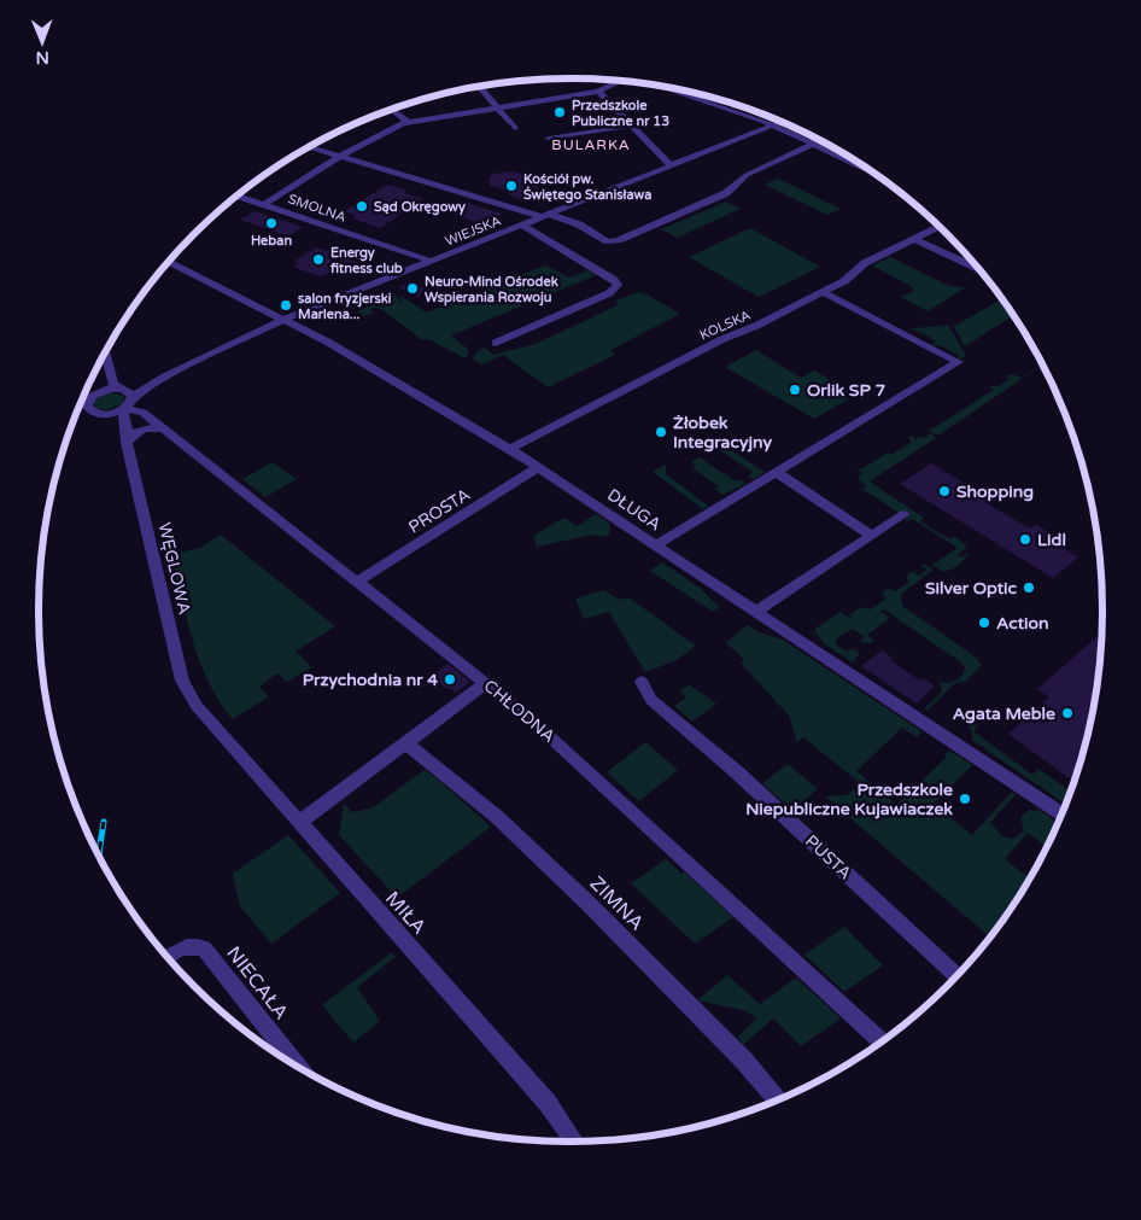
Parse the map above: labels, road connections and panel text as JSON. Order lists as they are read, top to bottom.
{
  "streets": {
    "street": [
      "SMOLNA",
      "WIEJSKA",
      "KOLSKA",
      "DŁUGA",
      "PROSTA",
      "WĘGLOWA",
      "CHŁODNA",
      "PUSTA",
      "ZIMNA",
      "MIŁA",
      "NIECAŁA"
    ]
  },
  "crossings": [
    ["SMOLNA", "WIEJSKA"],
    ["WIEJSKA", "DŁUGA"],
    ["KOLSKA", "DŁUGA"],
    ["DŁUGA", "PROSTA"],
    ["PROSTA", "CHŁODNA"],
    ["WĘGLOWA", "CHŁODNA"],
    ["WĘGLOWA", "MIŁA"]
  ],
  "districts": ["BULARKA"],
  "places": [
    "Przedszkole Publiczne nr 13",
    "Kościół pw. Świętego Stanisława",
    "Sąd Okręgowy",
    "Heban",
    "Energy fitness club",
    "Neuro-Mind Ośrodek Wspierania Rozwoju",
    "salon fryzjerski Marlena...",
    "Orlik SP 7",
    "Żłobek Integracyjny",
    "Shopping",
    "Lidl",
    "Silver Optic",
    "Action",
    "Przychodnia nr 4",
    "Agata Meble",
    "Przedszkole Niepubliczne Kujawiaczek"
  ],
  "north": "bottom"
}
